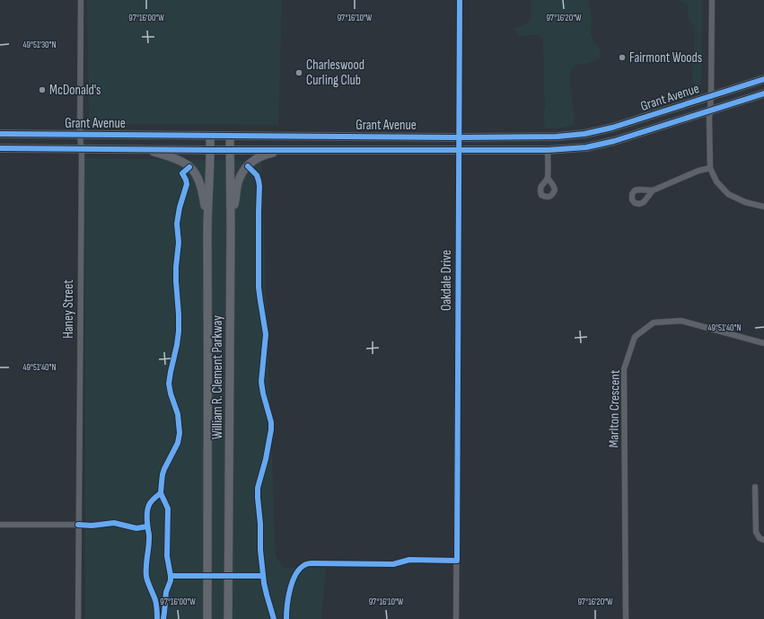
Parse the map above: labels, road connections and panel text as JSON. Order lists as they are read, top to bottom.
{
  "streets": {
    "main road": ["Grant Avenue", "William R. Clement Parkway"],
    "street": ["Oakdale Drive", "Haney Street", "Marlton Crescent"]
  },
  "crossings": [
    ["Grant Avenue", "Oakdale Drive"],
    ["Grant Avenue", "Haney Street"],
    ["Grant Avenue", "William R. Clement Parkway"]
  ],
  "places": ["Fairmont Woods", "Charleswood Curling Club", "McDonald's"],
  "coordinates": [
    "97°16'00\"W",
    "97°16'10\"W",
    "97°16'20\"W",
    "49°51'30\"N",
    "49°51'40\"N"
  ]
}
